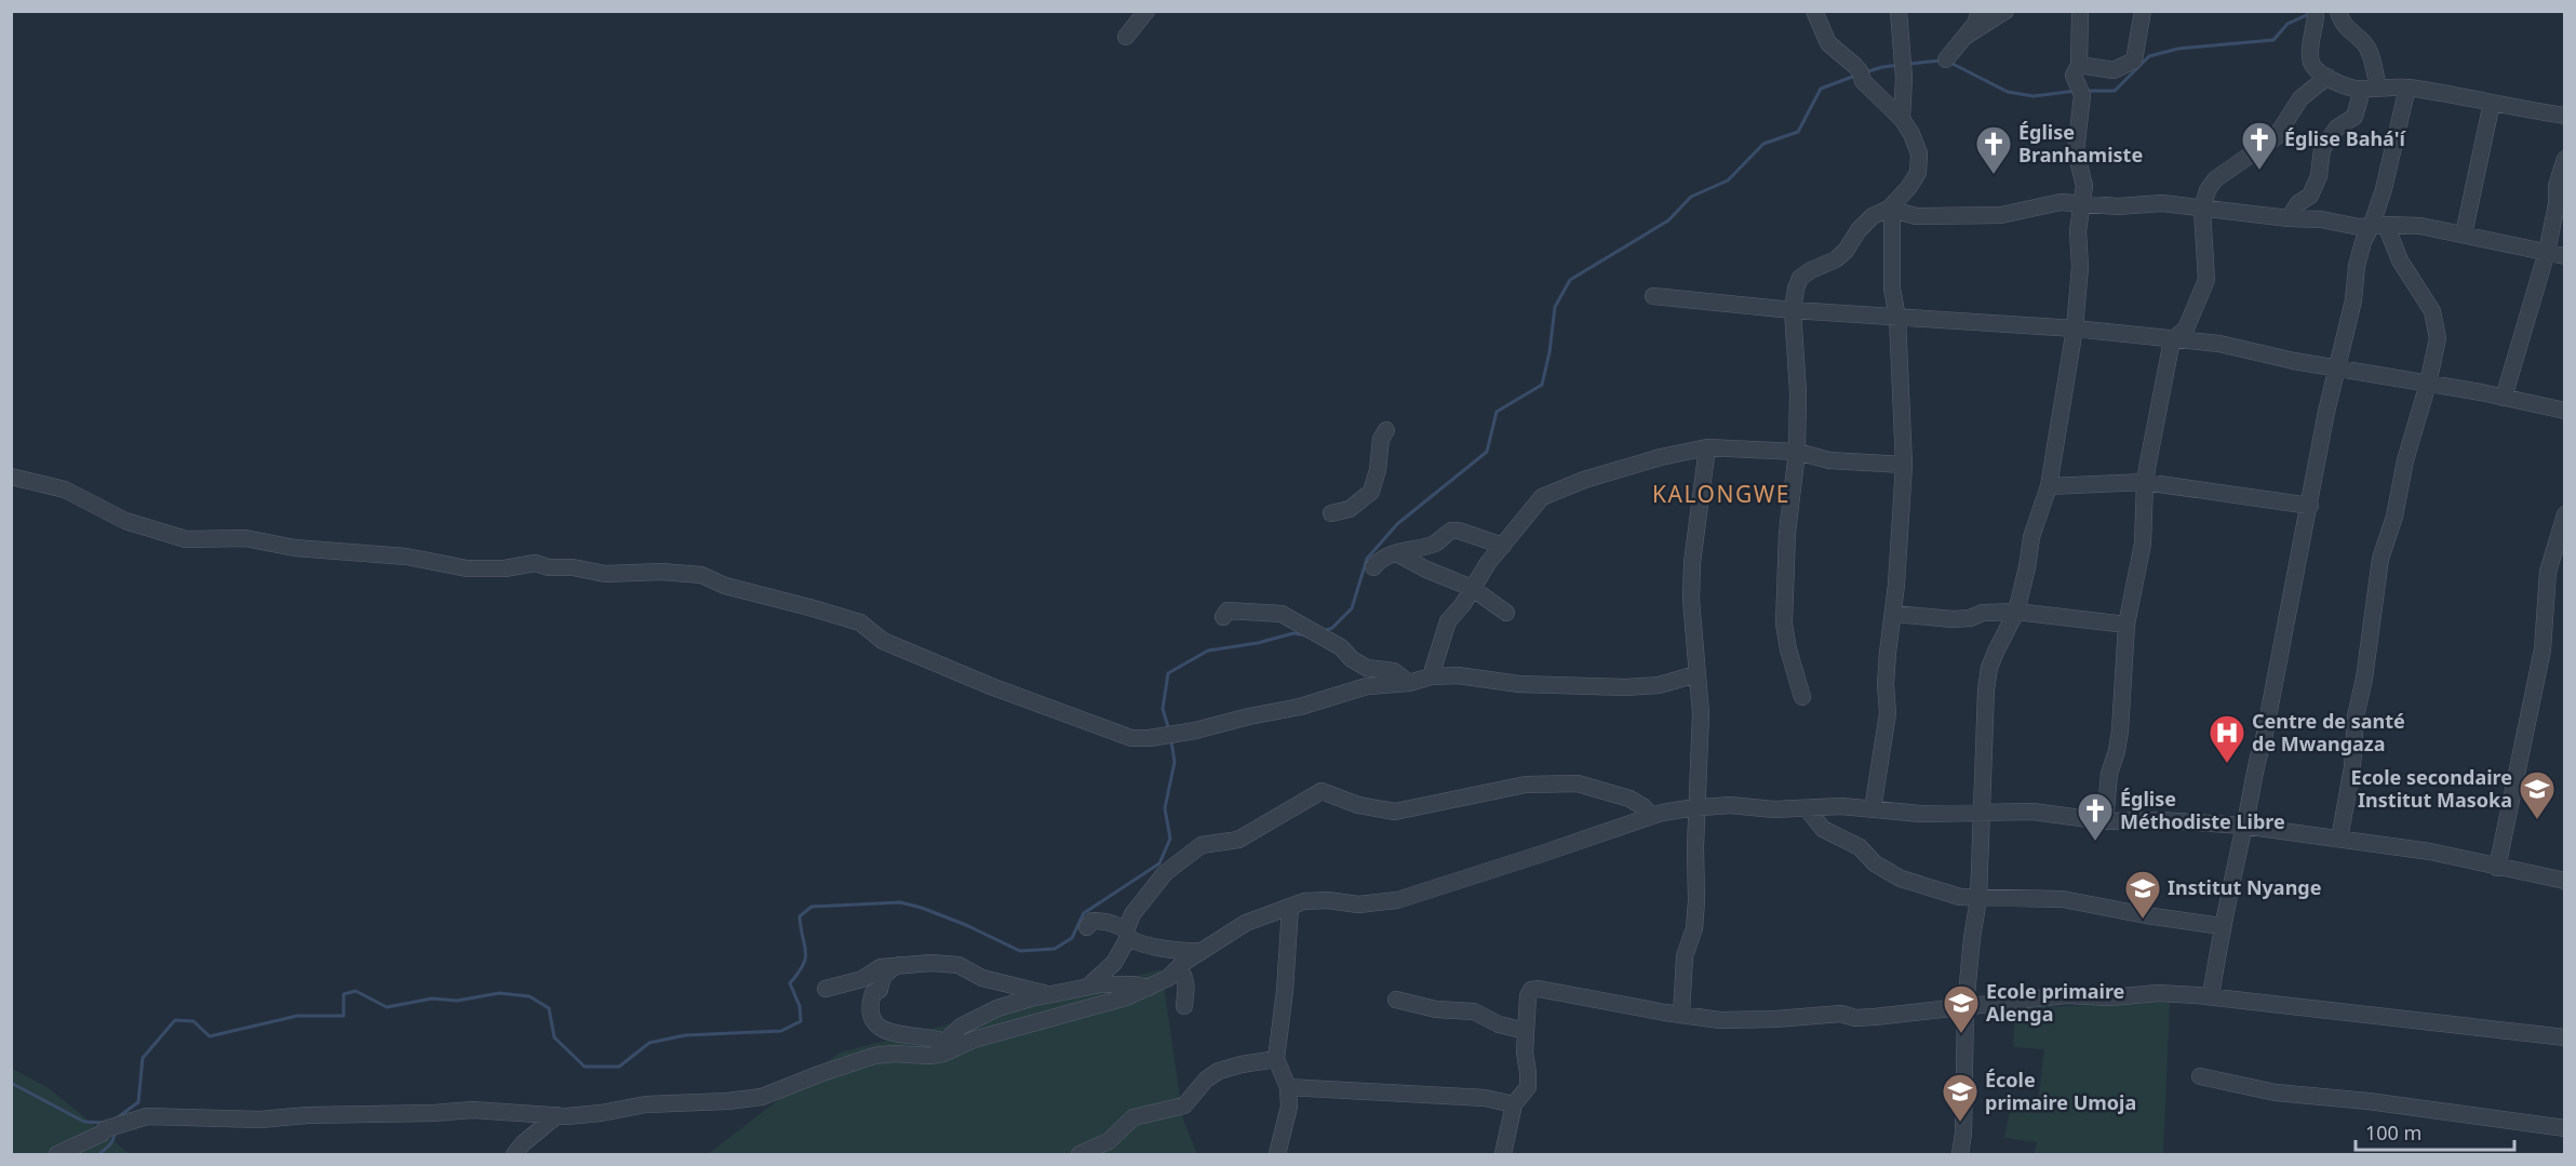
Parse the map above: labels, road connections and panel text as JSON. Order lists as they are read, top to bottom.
{
  "districts": ["KALONGWE"],
  "places": {
    "church": ["Église Bahá'í", "Église Branhamiste", "Église Méthodiste Libre"],
    "hospital": ["Centre de santé de Mwangaza"],
    "school or university": [
      "Ecole secondaire Institut Masoka",
      "Institut Nyange",
      "Ecole primaire Alenga",
      "École primaire Umoja"
    ]
  },
  "scale_bar": "100 m"
}
